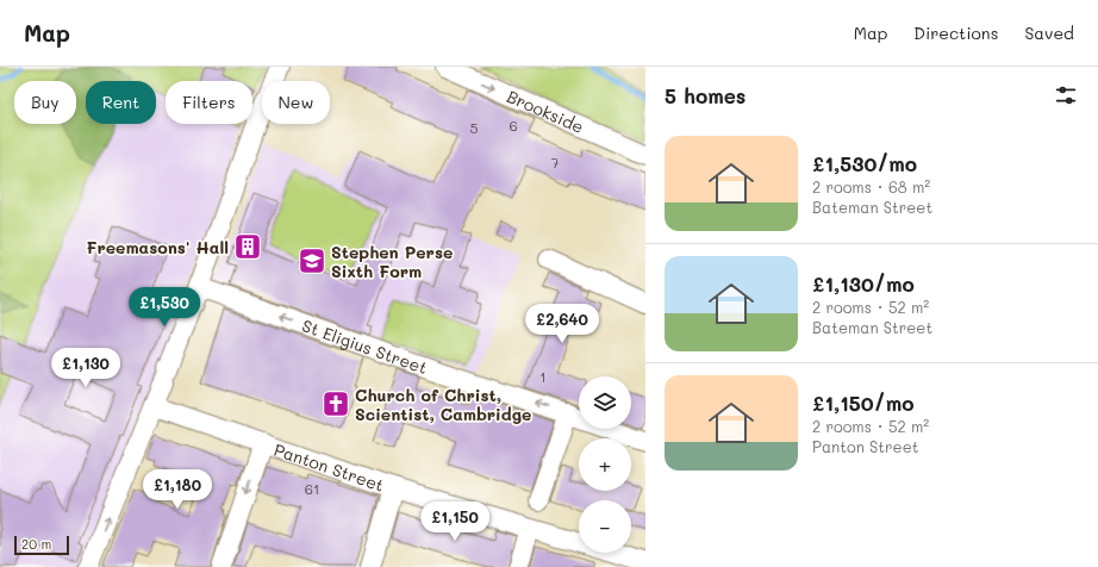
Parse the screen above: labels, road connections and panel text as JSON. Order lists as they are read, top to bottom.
{
  "streets": {
    "street": ["Brookside", "St Eligius Street", "Panton Street"]
  },
  "one_way": ["Brookside", "St Eligius Street"],
  "places": {
    "building": ["Freemasons' Hall"],
    "school or university": ["Stephen Perse Sixth Form"],
    "church": ["Church of Christ, Scientist, Cambridge"]
  },
  "house_numbers": [
    "6",
    "5",
    "7",
    "1",
    "61"
  ],
  "scale_bar": "20 m",
  "page": {
    "header": "Map",
    "nav": ["Map", "Directions", "Saved"],
    "heading": "5 homes",
    "chip": [
      "Buy",
      "Rent",
      "Filters",
      "New"
    ],
    "list": [
      {
        "name": "£1,530/mo",
        "note": "2 rooms · 68 m² · Bateman Street"
      },
      {
        "name": "£1,130/mo",
        "note": "2 rooms · 52 m² · Bateman Street"
      },
      {
        "name": "£1,150/mo",
        "note": "2 rooms · 52 m² · Panton Street"
      }
    ],
    "price": [
      "£1,530",
      "£2,640",
      "£1,130",
      "£1,180",
      "£1,150"
    ],
    "map_buttons": ["+", "−"],
    "scale": "20 m"
  }
}
